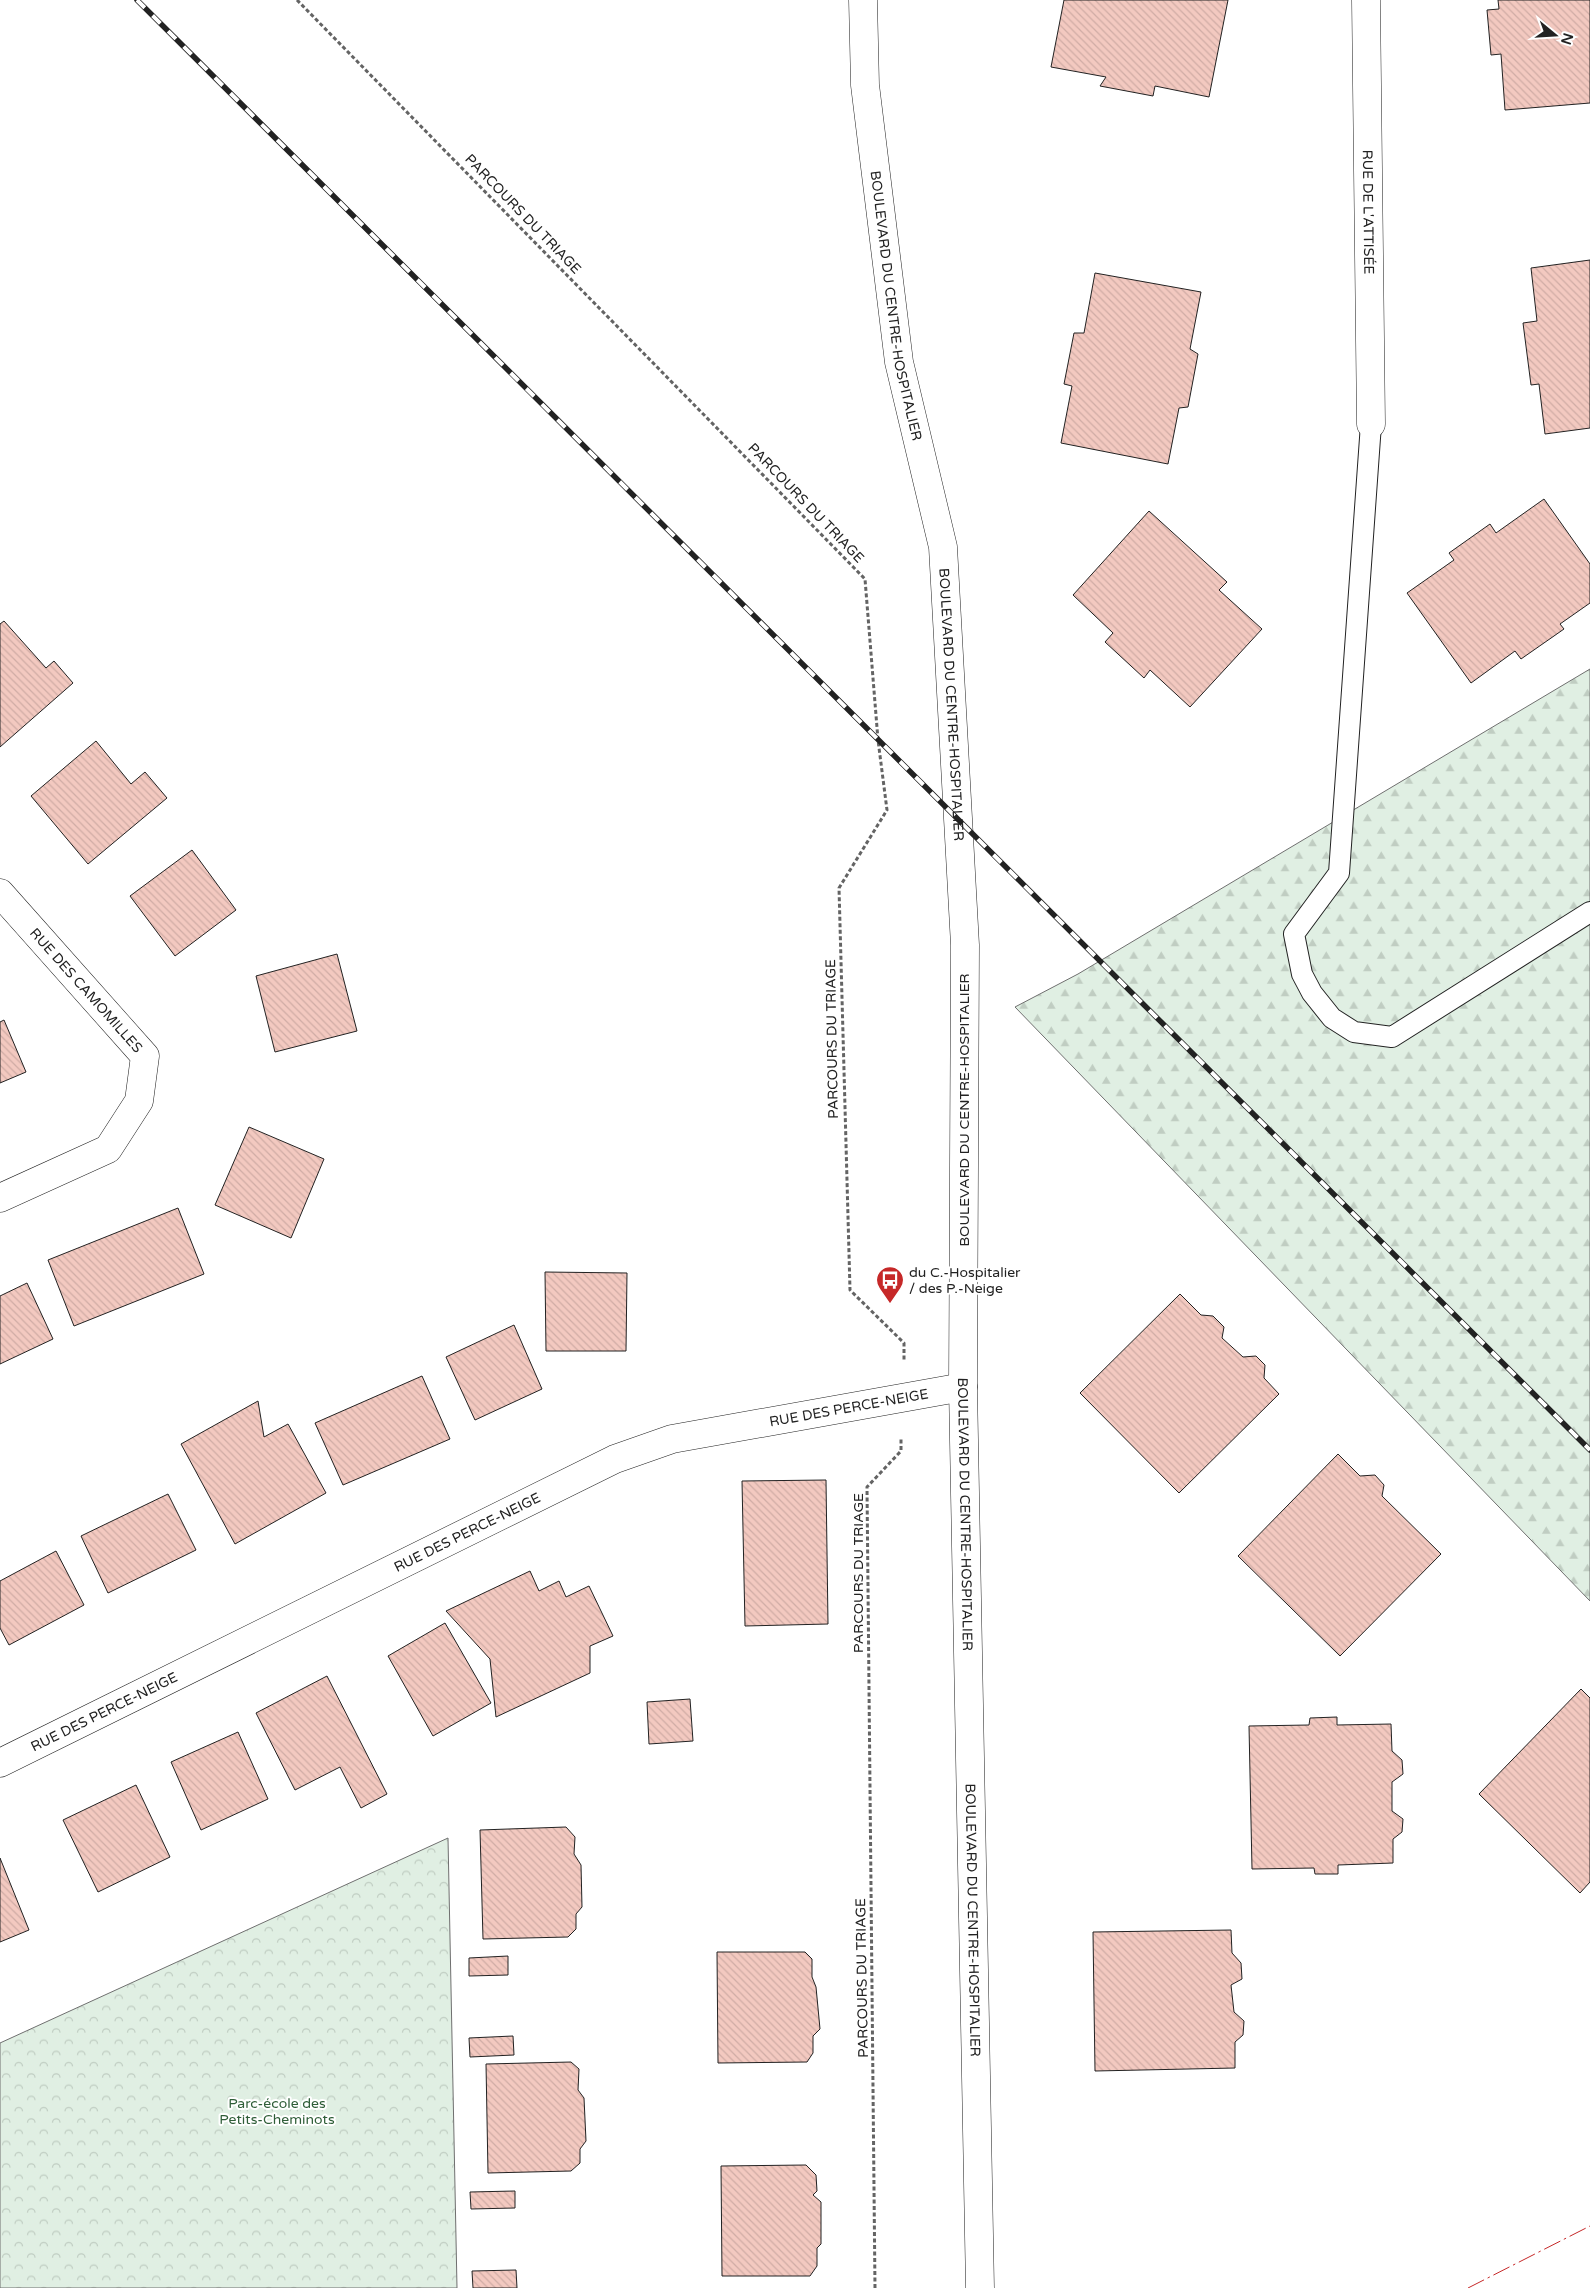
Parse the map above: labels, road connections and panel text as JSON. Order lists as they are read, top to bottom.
{
  "streets": {
    "street": [
      "RUE DE L'ATTISÉE",
      "BOULEVARD DU CENTRE-HOSPITALIER",
      "RUE DES CAMOMILLES",
      "RUE DES PERCE-NEIGE"
    ],
    "path": ["PARCOURS DU TRIAGE"]
  },
  "crossings": [
    ["PARCOURS DU TRIAGE", "RUE DES PERCE-NEIGE"],
    ["BOULEVARD DU CENTRE-HOSPITALIER", "RUE DES PERCE-NEIGE"]
  ],
  "parks": ["Parc-école des Petits-Cheminots"],
  "places": {
    "bus stop": ["du C.-Hospitalier / des P.-Neige"]
  },
  "north": "right"
}
